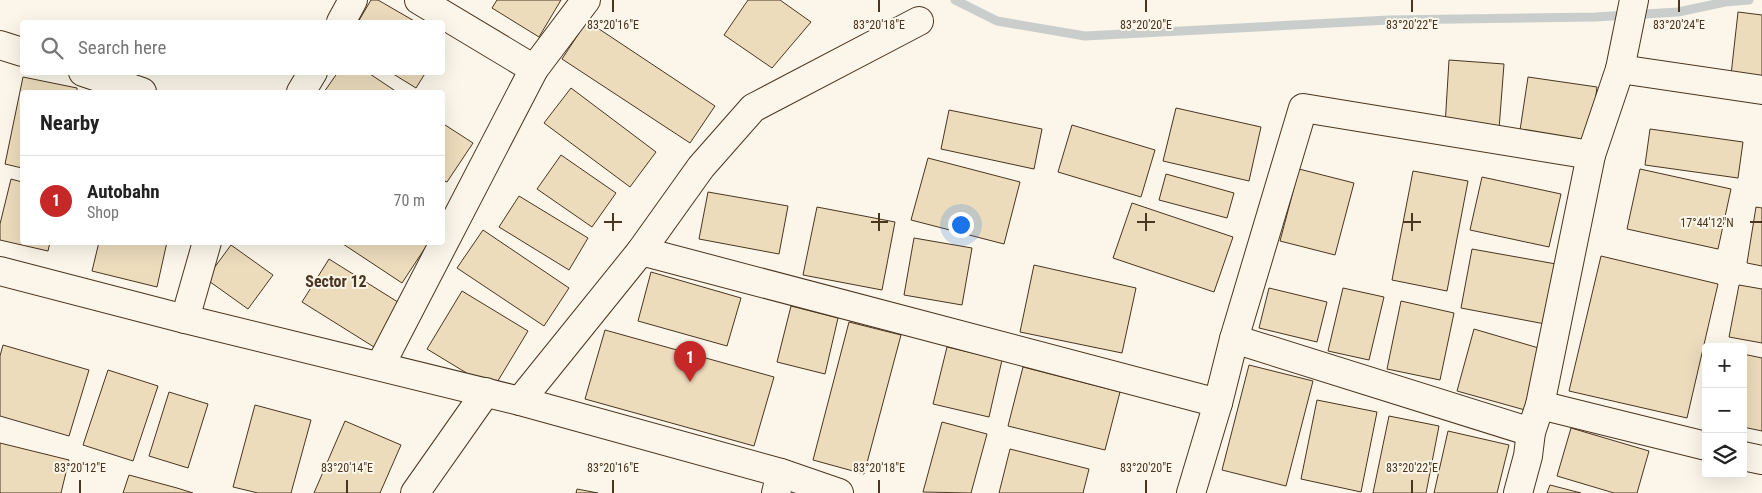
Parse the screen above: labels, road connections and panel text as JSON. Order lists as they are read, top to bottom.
{
  "districts": ["Sector 12"],
  "page": {
    "search": "Search here",
    "heading": "Nearby",
    "list": [
      {
        "mark": "1",
        "name": "Autobahn",
        "note": "Shop",
        "value": "70 m"
      }
    ],
    "pins": "1",
    "map_buttons": ["+", "−"]
  },
  "coordinates": [
    "83°20'16\"E",
    "83°20'18\"E",
    "83°20'20\"E",
    "83°20'22\"E",
    "83°20'24\"E",
    "17°44'12\"N",
    "83°20'12\"E",
    "83°20'14\"E"
  ]
}
